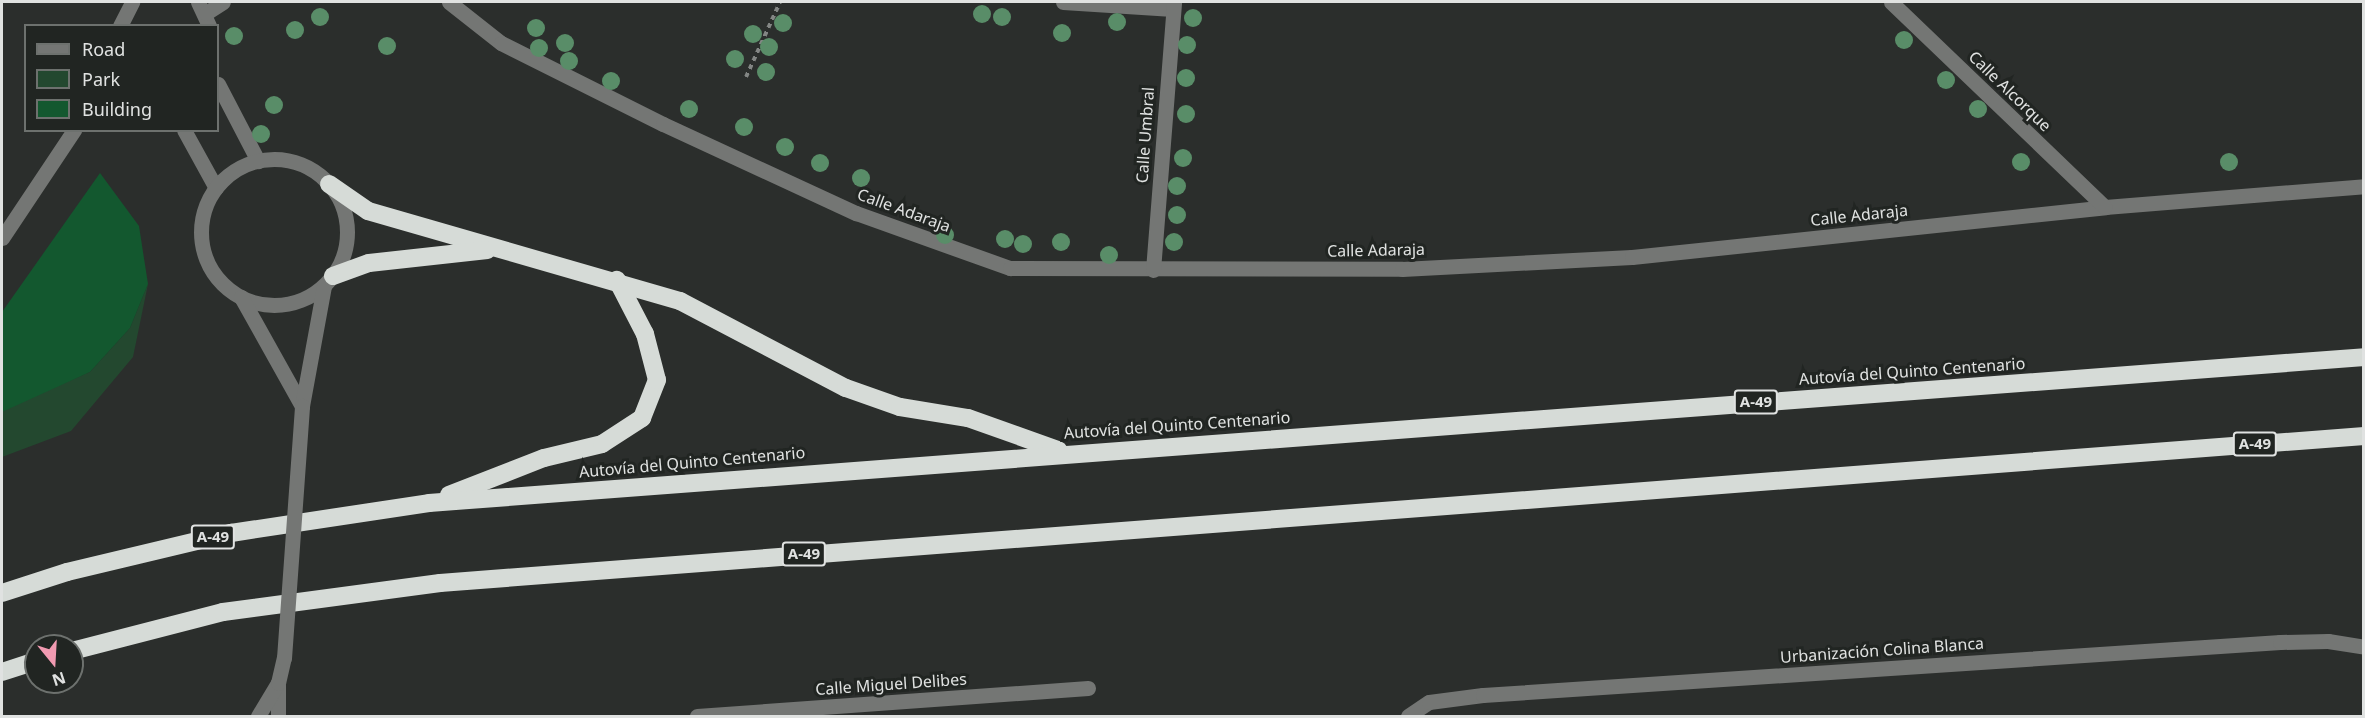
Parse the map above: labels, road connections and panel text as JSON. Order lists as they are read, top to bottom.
{
  "streets": {
    "highway": ["Autovía del Quinto Centenario", "A-49"],
    "street": [
      "Calle Alcorque",
      "Calle Umbral",
      "Calle Adaraja",
      "Urbanización Colina Blanca",
      "Calle Miguel Delibes"
    ]
  },
  "crossings": [
    ["Calle Alcorque", "Calle Adaraja"],
    ["Calle Umbral", "Calle Adaraja"]
  ],
  "legend": ["Road", "Park", "Building"],
  "north": "bottom"
}
